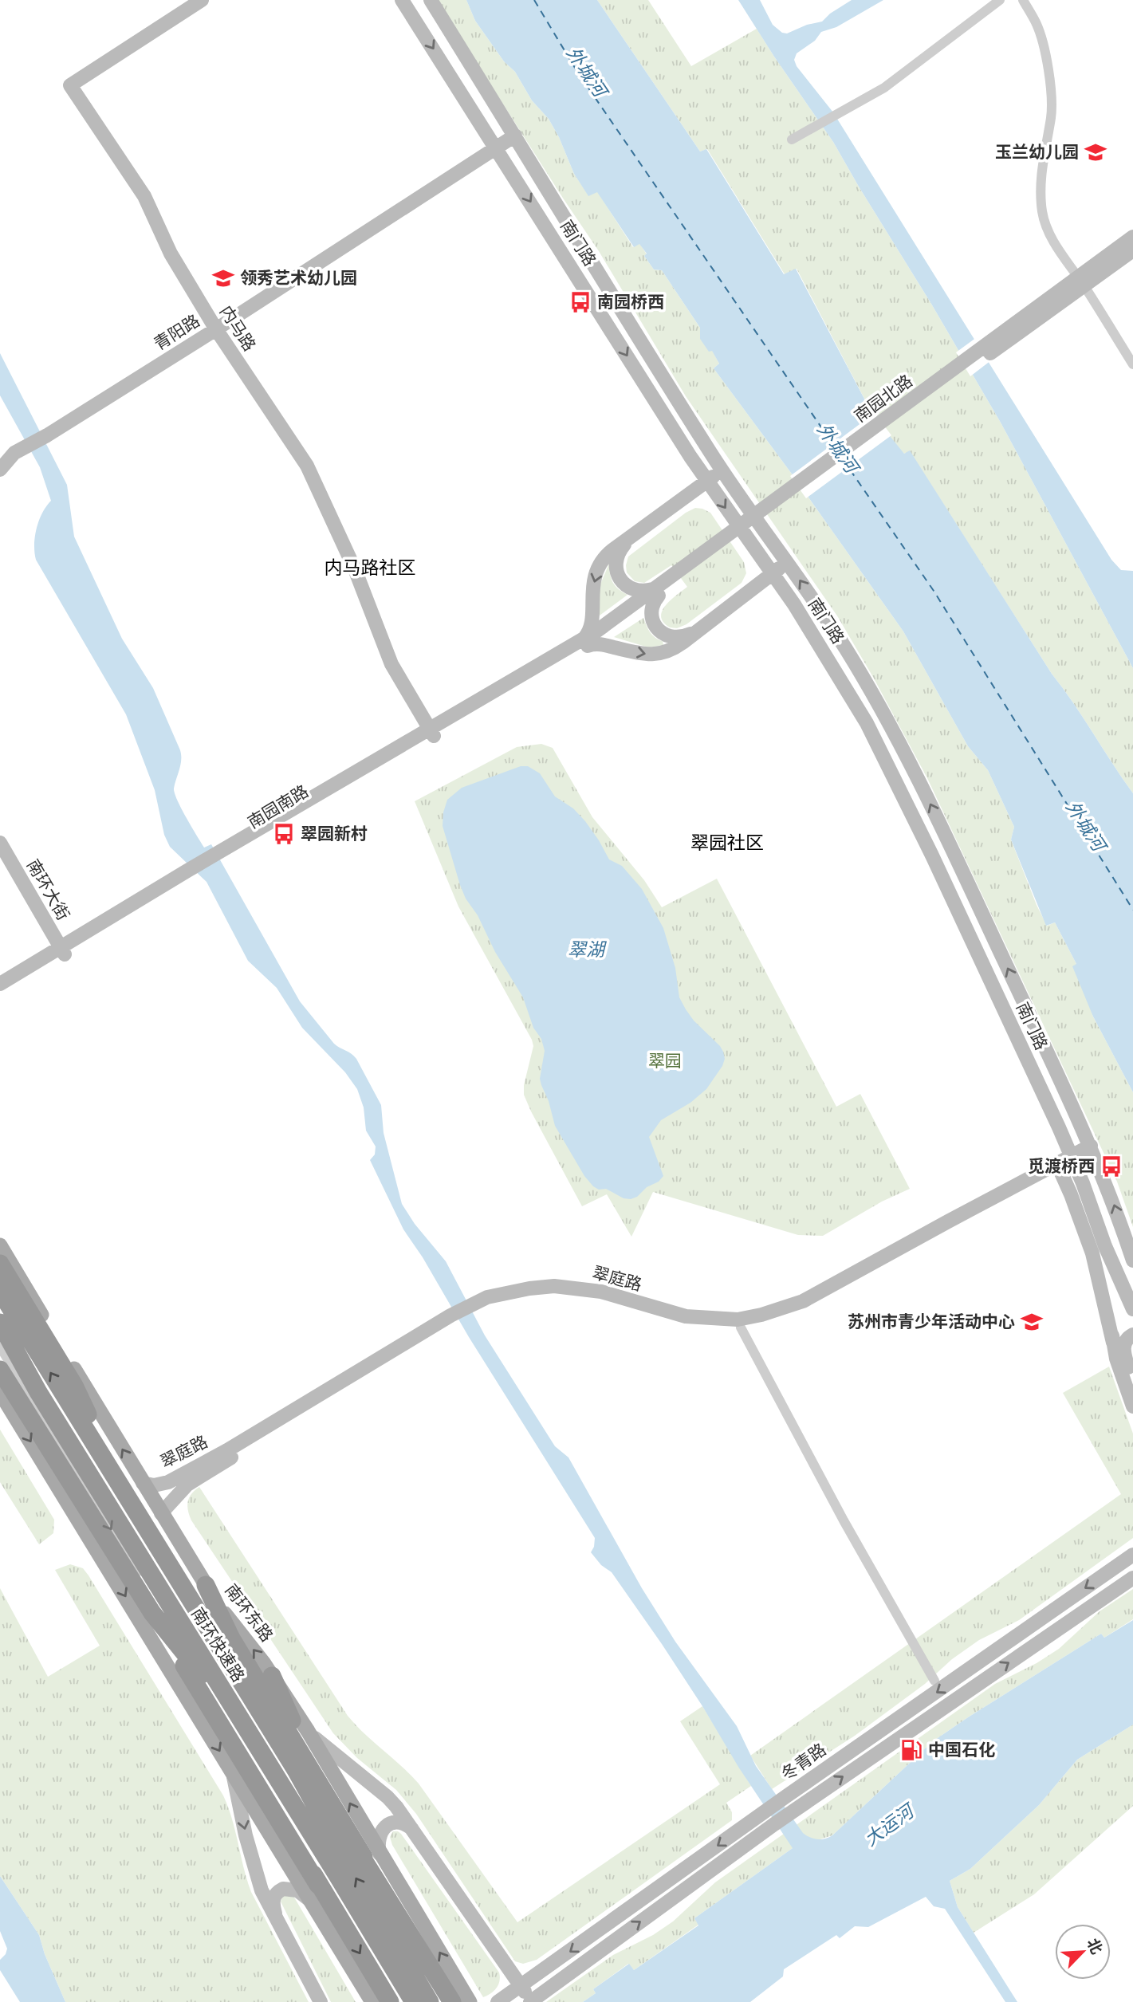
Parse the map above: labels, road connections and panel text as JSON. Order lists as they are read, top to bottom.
{
  "streets": {
    "highway": ["南环快速路"],
    "main road": [
      "南门路",
      "内马路",
      "青阳路",
      "南园北路",
      "南园南路",
      "南环大街",
      "翠庭路",
      "南环东路",
      "冬青路"
    ]
  },
  "crossings": [
    ["南门路", "青阳路"],
    ["南门路", "翠庭路"],
    ["内马路", "青阳路"],
    ["内马路", "南园南路"],
    ["南园北路", "南园南路"],
    ["南园南路", "南环大街"],
    ["翠庭路", "南环东路"]
  ],
  "districts": ["内马路社区", "翠园社区"],
  "water": ["外城河", "翠湖", "大运河"],
  "parks": ["翠园"],
  "places": {
    "school or university": ["玉兰幼儿园", "领秀艺术幼儿园", "苏州市青少年活动中心"],
    "bus stop": ["南园桥西", "翠园新村", "觅渡桥西"],
    "fuel station": ["中国石化"]
  },
  "north": "top right"
}
